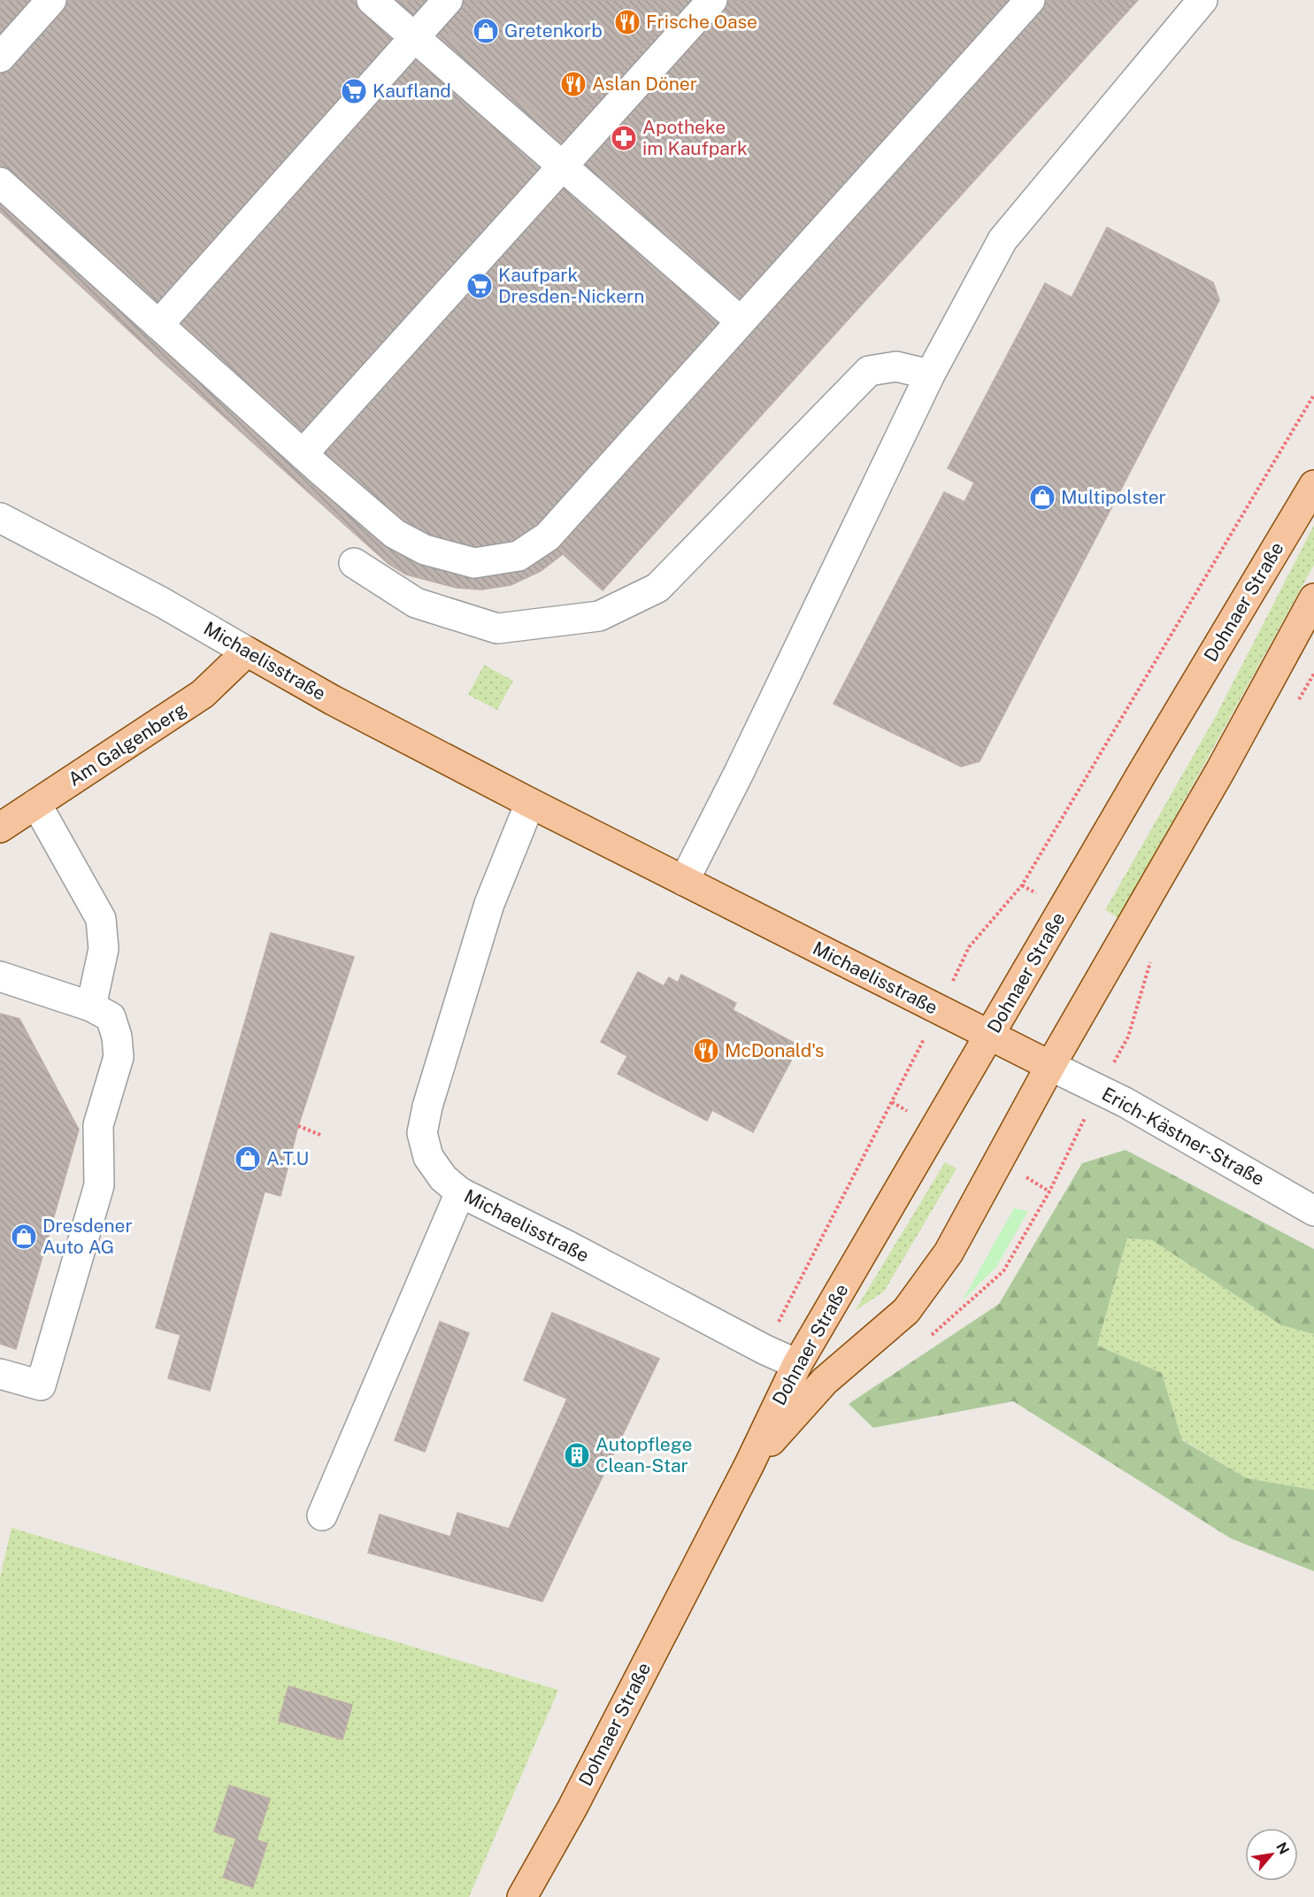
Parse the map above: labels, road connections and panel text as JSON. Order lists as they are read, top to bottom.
{
  "streets": {
    "main road": ["Dohnaer Straße", "Michaelisstraße", "Am Galgenberg"],
    "street": ["Erich-Kästner-Straße"]
  },
  "crossings": [
    ["Dohnaer Straße", "Michaelisstraße"],
    ["Dohnaer Straße", "Erich-Kästner-Straße"],
    ["Michaelisstraße", "Am Galgenberg"],
    ["Michaelisstraße", "Erich-Kästner-Straße"]
  ],
  "places": {
    "restaurant": ["Frische Oase", "Aslan Döner", "McDonald's"],
    "shop": [
      "Gretenkorb",
      "Multipolster",
      "A.T.U",
      "Dresdener Auto AG"
    ],
    "supermarket": ["Kaufland", "Kaufpark Dresden-Nickern"],
    "pharmacy": ["Apotheke im Kaufpark"],
    "building": ["Autopflege Clean-Star"]
  },
  "north": "top right"
}
